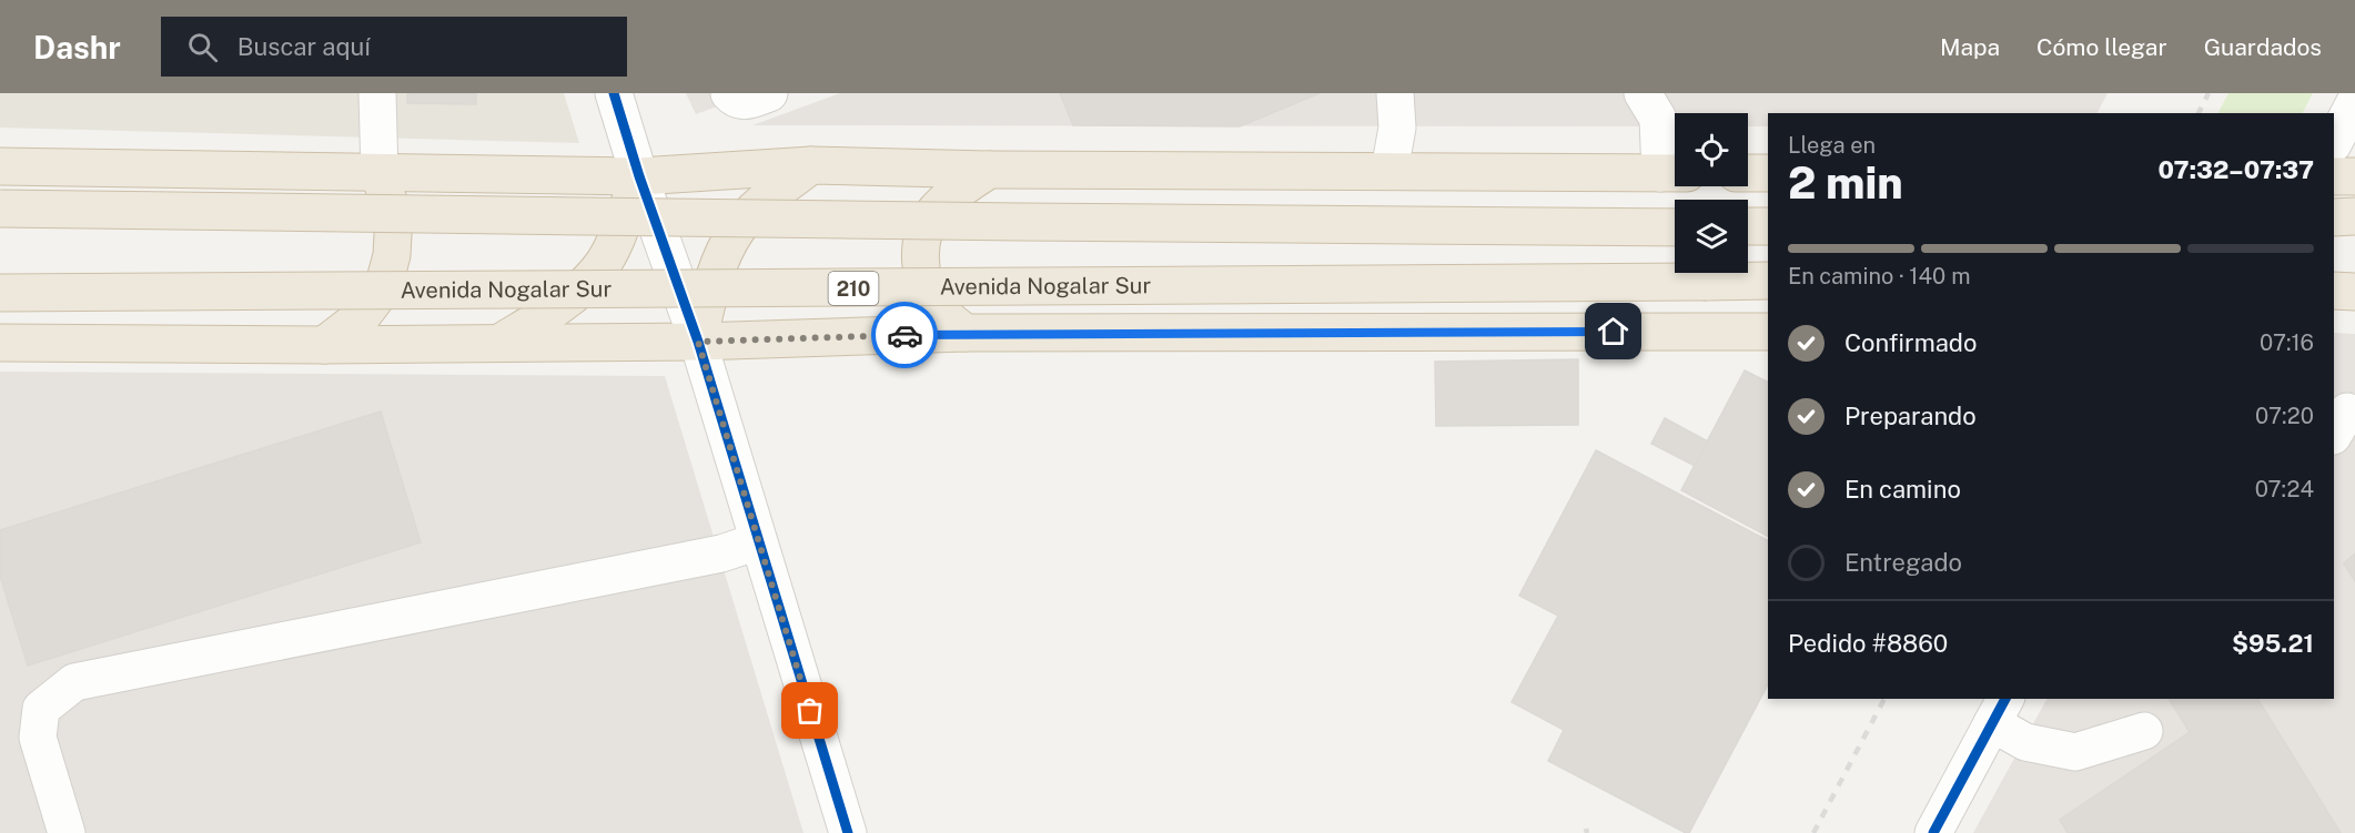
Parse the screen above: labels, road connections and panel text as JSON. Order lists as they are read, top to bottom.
{
  "streets": {
    "highway": ["Avenida Nogalar Sur", "210"]
  },
  "page": {
    "header": "Dashr",
    "search": "Buscar aquí",
    "nav": ["Mapa", "Cómo llegar", "Guardados"],
    "heading": ["2 min", "Llega en", "07:32–07:37"],
    "panel": ["Pedido #8860", "$95.21"],
    "bar": "En camino · 140 m",
    "list": [
      ["Confirmado", "07:16"],
      ["Preparando", "07:20"],
      ["En camino", "07:24"],
      "Entregado"
    ]
  }
}
